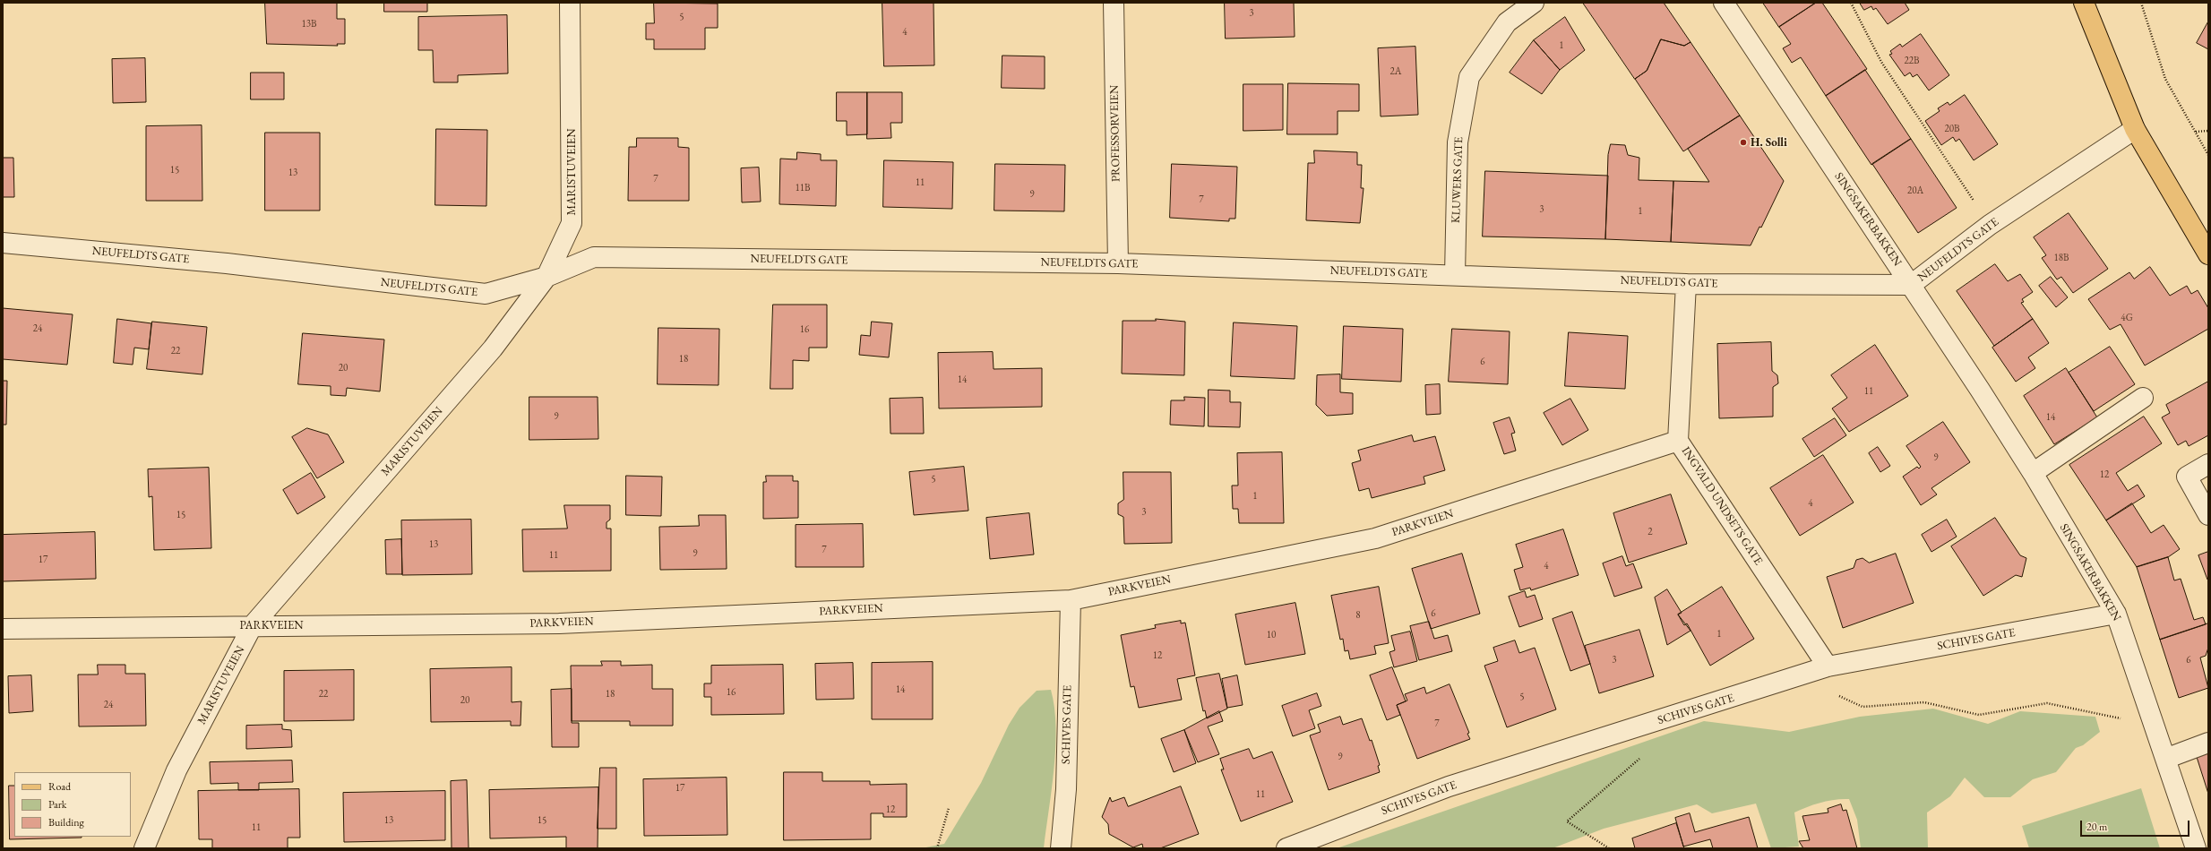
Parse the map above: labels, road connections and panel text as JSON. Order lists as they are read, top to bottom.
{
  "streets": {
    "street": [
      "PROFESSORVEIEN",
      "MARISTUVEIEN",
      "KLUWERS GATE",
      "SINGSAKERBAKKEN",
      "NEUFELDTS GATE",
      "INGVALD UNDSETS GATE",
      "PARKVEIEN",
      "SCHIVES GATE"
    ]
  },
  "crossings": [
    ["PROFESSORVEIEN", "NEUFELDTS GATE"],
    ["MARISTUVEIEN", "NEUFELDTS GATE"],
    ["MARISTUVEIEN", "PARKVEIEN"],
    ["KLUWERS GATE", "NEUFELDTS GATE"],
    ["SINGSAKERBAKKEN", "NEUFELDTS GATE"],
    ["SINGSAKERBAKKEN", "SCHIVES GATE"],
    ["NEUFELDTS GATE", "INGVALD UNDSETS GATE"],
    ["INGVALD UNDSETS GATE", "PARKVEIEN"],
    ["INGVALD UNDSETS GATE", "SCHIVES GATE"],
    ["PARKVEIEN", "SCHIVES GATE"]
  ],
  "places": ["H. Solli"],
  "house_numbers": [
    "3",
    "5",
    "13B",
    "4",
    "1",
    "22B",
    "2A",
    "20B",
    "15",
    "13",
    "7",
    "11",
    "11B",
    "20A",
    "9",
    "7",
    "3",
    "1",
    "18B",
    "4G",
    "24",
    "16",
    "22",
    "18",
    "6",
    "20",
    "14",
    "11",
    "9",
    "14",
    "9",
    "12",
    "5",
    "1",
    "4",
    "3",
    "15",
    "2",
    "13",
    "7",
    "9",
    "11",
    "17",
    "4",
    "6",
    "8",
    "1",
    "10",
    "12",
    "3",
    "6",
    "14",
    "16",
    "22",
    "18",
    "5",
    "20",
    "24",
    "7",
    "9",
    "17",
    "11",
    "12",
    "13",
    "15",
    "11"
  ],
  "legend": ["Road", "Park", "Building"],
  "scale_bar": "20 m"
}
